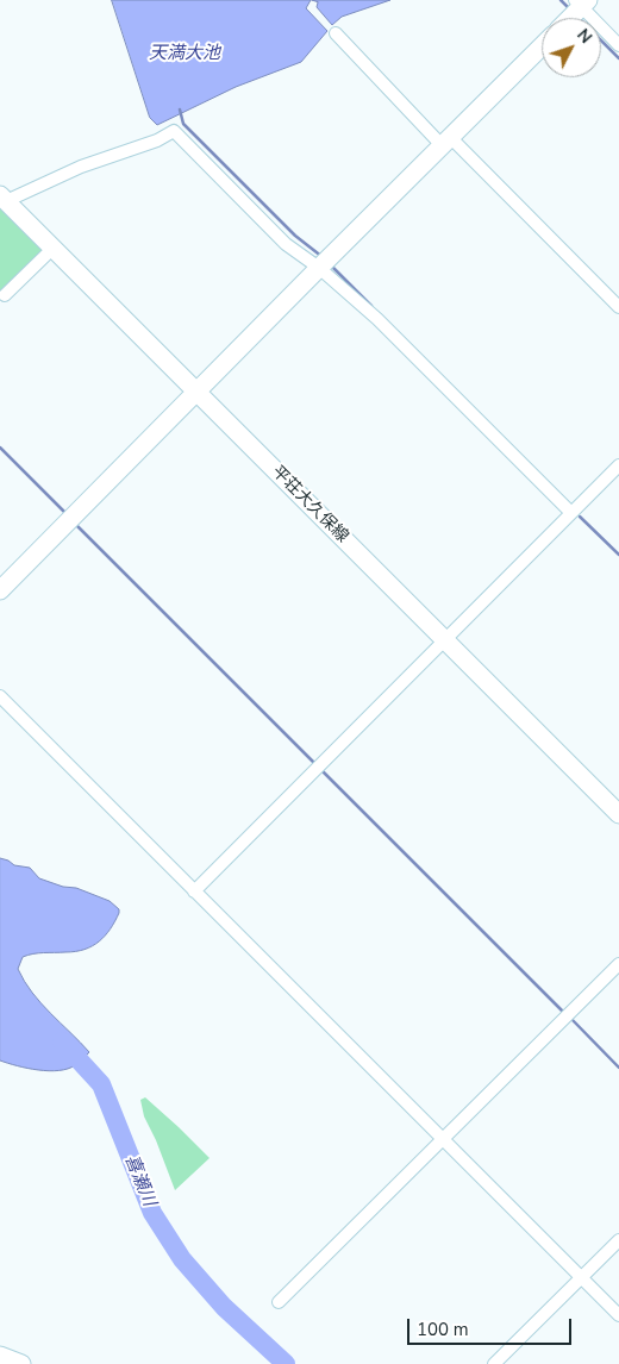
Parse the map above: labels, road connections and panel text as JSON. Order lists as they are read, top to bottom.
{
  "streets": {
    "main road": ["平荘大久保線"]
  },
  "water": ["天満大池", "喜瀬川"],
  "scale_bar": "100 m",
  "north": "top right"
}
